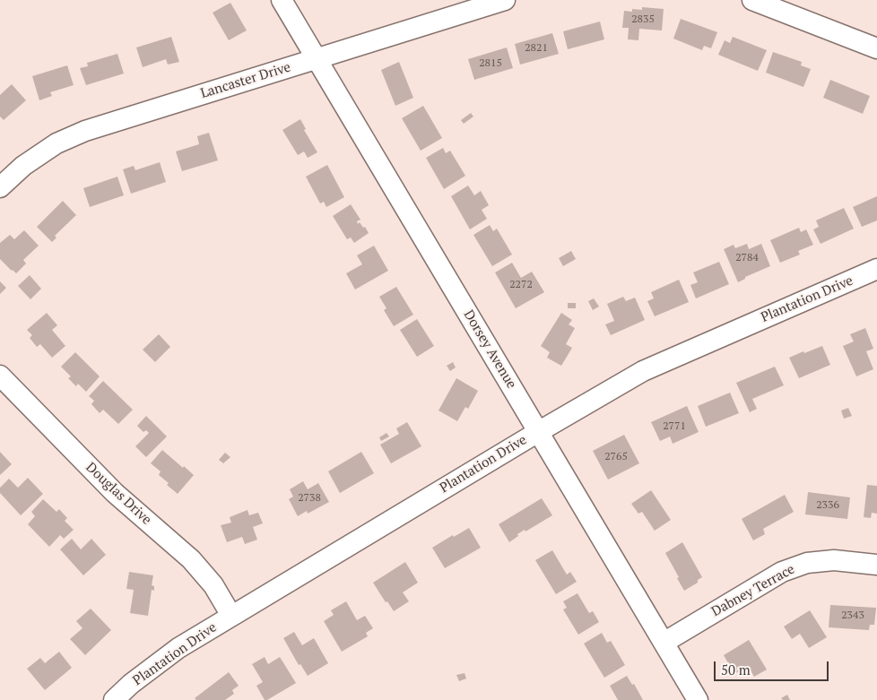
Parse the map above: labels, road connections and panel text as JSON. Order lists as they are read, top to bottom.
{
  "streets": {
    "street": [
      "Lancaster Drive",
      "Plantation Drive",
      "Dorsey Avenue",
      "Douglas Drive",
      "Dabney Terrace"
    ]
  },
  "crossings": [
    ["Lancaster Drive", "Dorsey Avenue"],
    ["Plantation Drive", "Dorsey Avenue"],
    ["Plantation Drive", "Douglas Drive"],
    ["Dorsey Avenue", "Dabney Terrace"]
  ],
  "house_numbers": [
    "2835",
    "2821",
    "2815",
    "2784",
    "2272",
    "2771",
    "2765",
    "2738",
    "2336",
    "2343"
  ],
  "scale_bar": "50 m"
}
